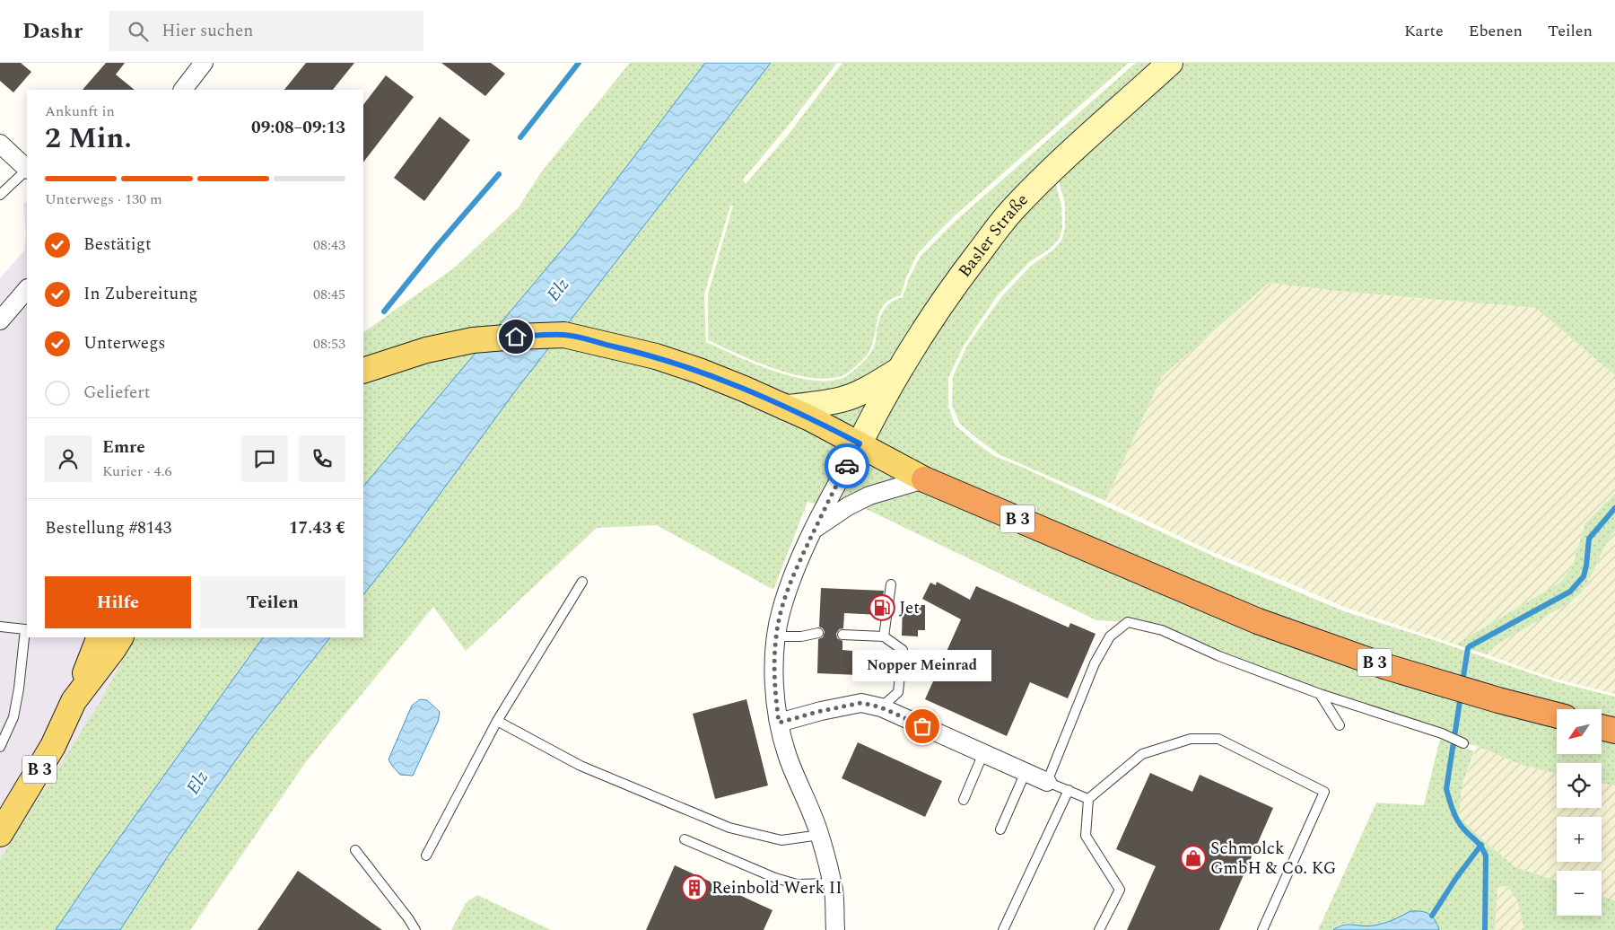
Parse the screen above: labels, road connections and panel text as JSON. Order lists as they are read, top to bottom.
{
  "streets": {
    "highway": ["B 3"],
    "street": ["Basler Straße"]
  },
  "crossings": [
    ["Basler Straße", "B 3"]
  ],
  "water": ["Elz"],
  "places": {
    "fuel station": ["Jet"],
    "other": ["Nopper Meinrad"],
    "shop": ["Schmolck GmbH & Co. KG"],
    "building": ["Reinbold Werk II"]
  },
  "north": "bottom left",
  "page": {
    "header": "Dashr",
    "search": "Hier suchen",
    "nav": ["Karte", "Ebenen", "Teilen"],
    "heading": ["2 Min.", "Ankunft in", "09:08–09:13"],
    "panel": [
      "Emre",
      "Kurier · 4.6",
      "Bestellung #8143",
      "17.43 €"
    ],
    "bar": "Unterwegs · 130 m",
    "list": [
      ["Bestätigt", "08:43"],
      ["In Zubereitung", "08:45"],
      ["Unterwegs", "08:53"],
      "Geliefert"
    ],
    "buttons": ["Hilfe", "Teilen"],
    "bubble": "Nopper Meinrad",
    "map_buttons": ["+", "−"]
  }
}
